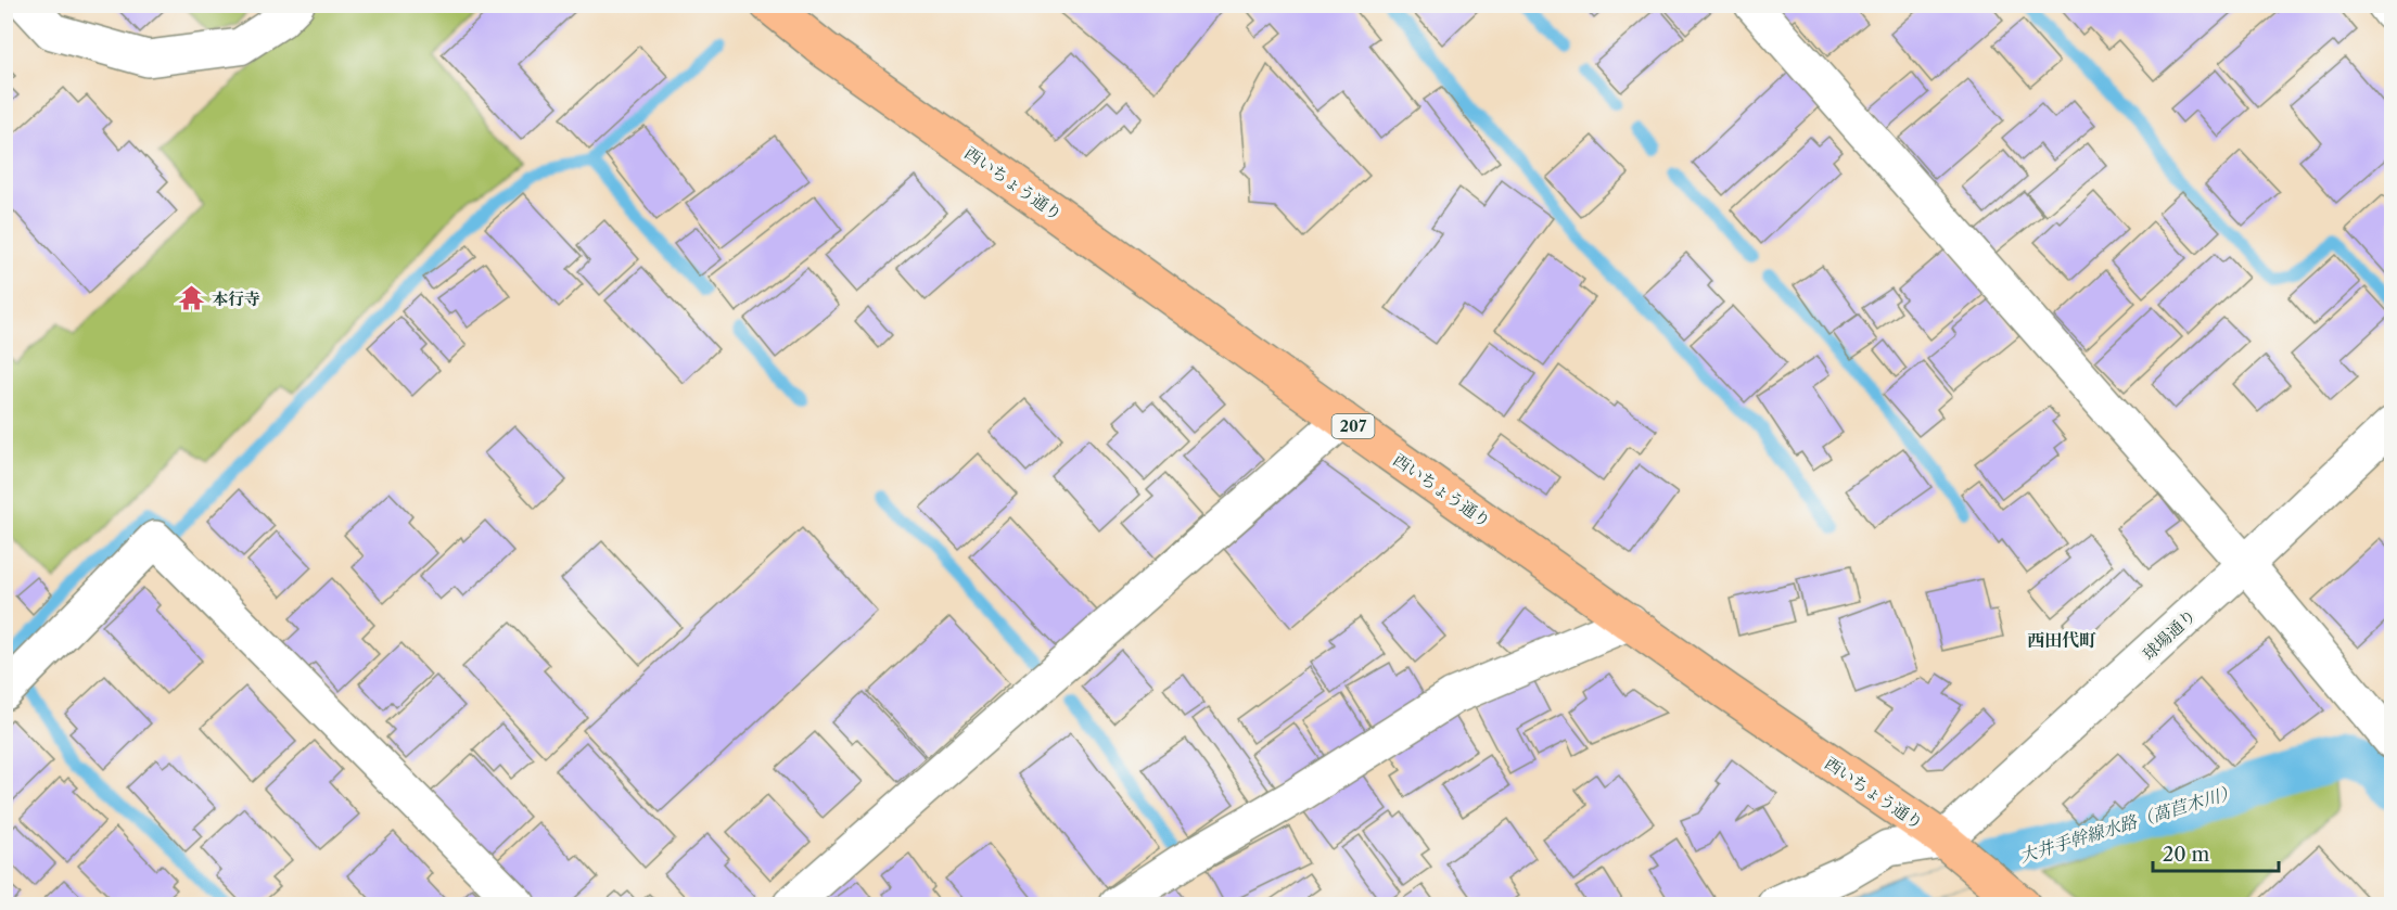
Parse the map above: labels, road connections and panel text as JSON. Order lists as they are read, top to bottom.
{
  "streets": {
    "highway": ["西いちょう通り", "207"],
    "street": ["球場通り"]
  },
  "crossings": [
    ["西いちょう通り", "球場通り"]
  ],
  "districts": ["西田代町"],
  "water": ["大井手幹線水路（萵苣木川）"],
  "places": {
    "temple": ["本行寺"]
  },
  "scale_bar": "20 m"
}
